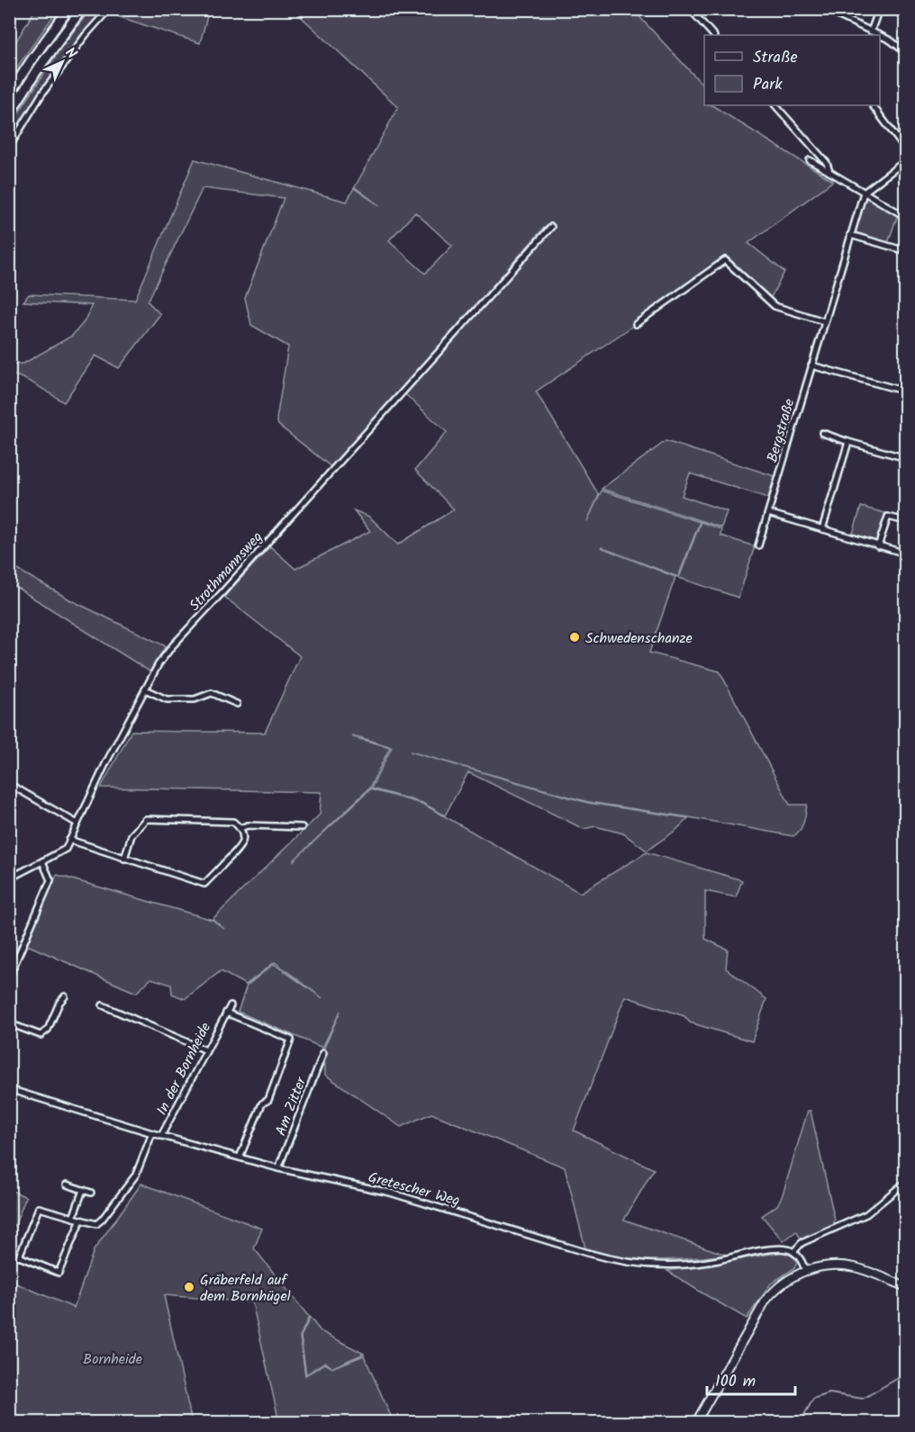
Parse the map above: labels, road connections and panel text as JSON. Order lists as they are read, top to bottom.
{
  "streets": {
    "street": [
      "Bergstraße",
      "Strothmannsweg",
      "In der Bornheide",
      "Am Zitter",
      "Gretescher Weg"
    ]
  },
  "crossings": [
    ["In der Bornheide", "Gretescher Weg"],
    ["Am Zitter", "Gretescher Weg"]
  ],
  "parks": ["Bornheide"],
  "places": ["Schwedenschanze", "Gräberfeld auf dem Bornhügel"],
  "legend": ["Straße", "Park"],
  "scale_bar": "100 m",
  "north": "top right"
}
